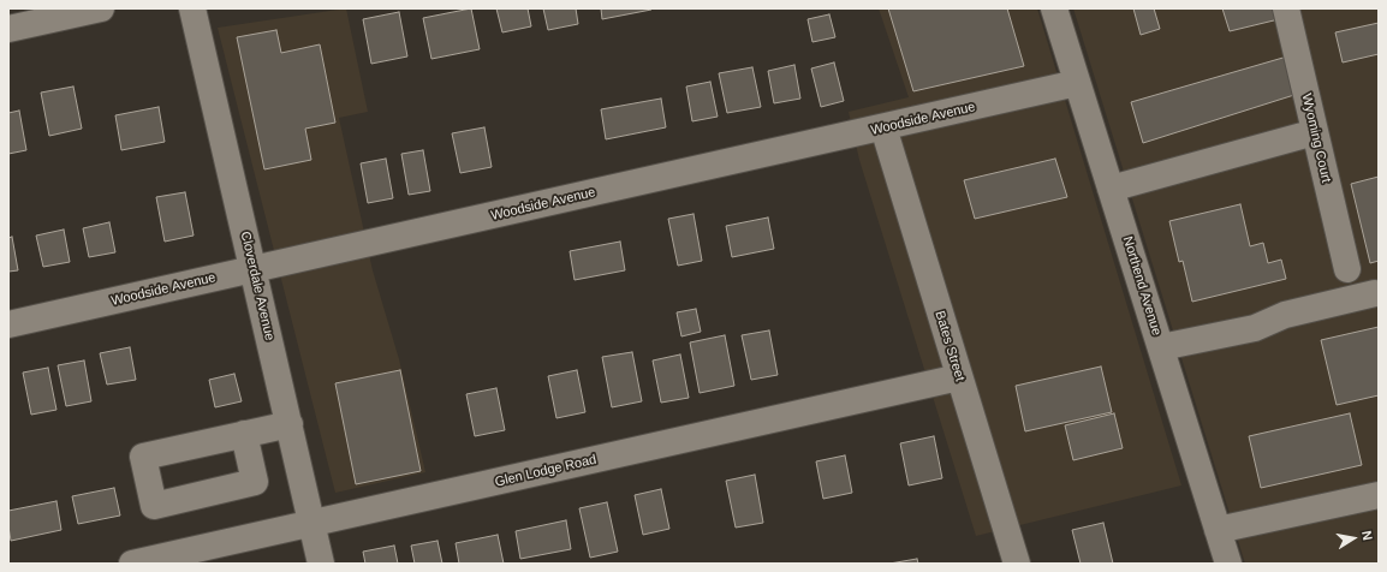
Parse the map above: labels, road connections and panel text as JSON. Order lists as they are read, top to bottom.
{
  "streets": {
    "street": [
      "Woodside Avenue",
      "Wyoming Court",
      "Cloverdale Avenue",
      "Northend Avenue",
      "Bates Street",
      "Glen Lodge Road"
    ]
  },
  "crossings": [
    ["Woodside Avenue", "Cloverdale Avenue"],
    ["Woodside Avenue", "Northend Avenue"],
    ["Woodside Avenue", "Bates Street"],
    ["Cloverdale Avenue", "Glen Lodge Road"],
    ["Bates Street", "Glen Lodge Road"]
  ],
  "north": "right"
}
